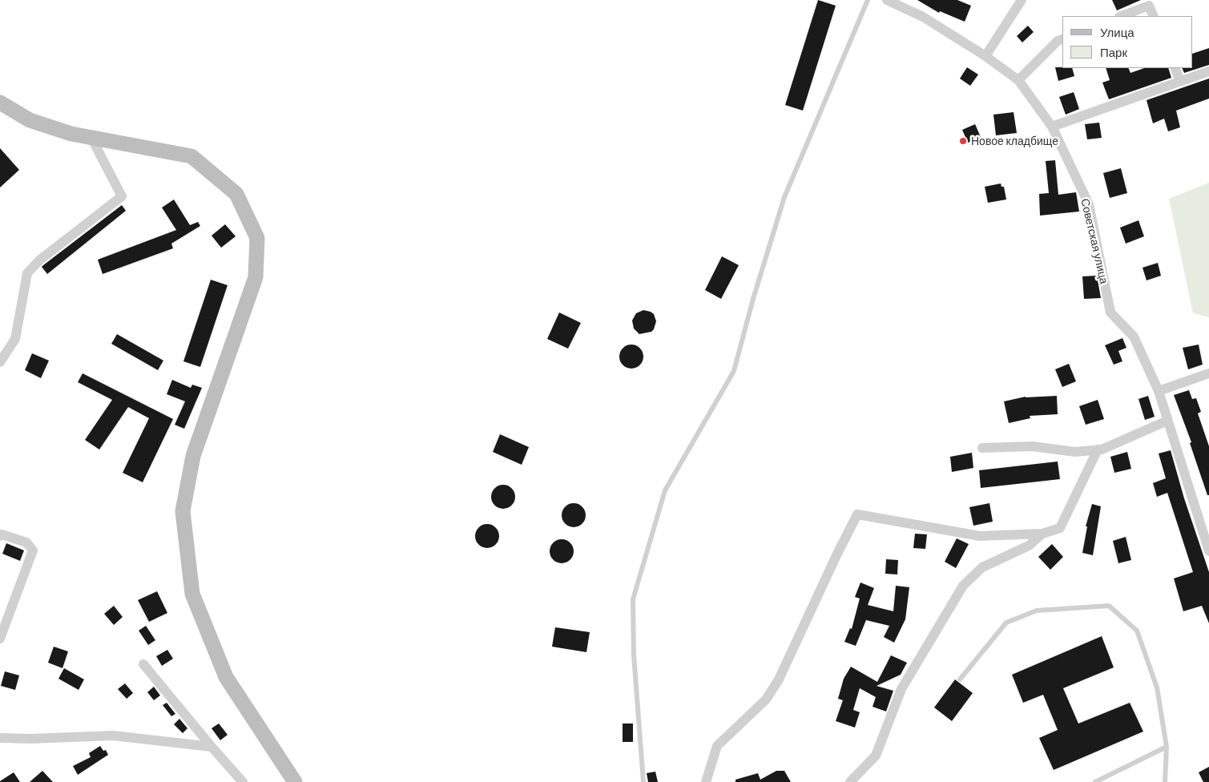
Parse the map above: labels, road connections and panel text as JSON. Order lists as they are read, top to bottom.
{
  "streets": {
    "street": ["Советская улица"]
  },
  "places": ["Новое кладбище"],
  "legend": ["Улица", "Парк"]
}
